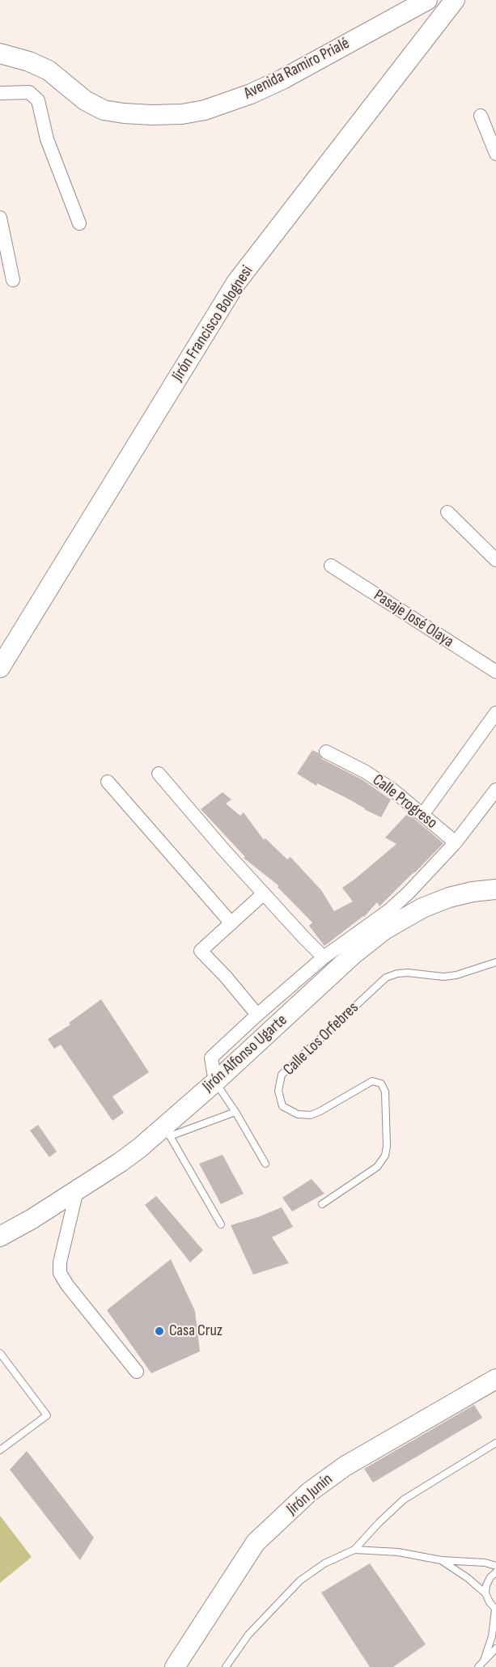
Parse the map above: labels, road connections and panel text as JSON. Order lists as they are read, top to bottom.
{
  "streets": {
    "street": [
      "Avenida Ramiro Prialé",
      "Jirón Francisco Bolognesi",
      "Pasaje José Olaya",
      "Calle Progreso",
      "Jirón Alfonso Ugarte",
      "Jirón Junín"
    ],
    "lane": ["Calle Los Orfebres"]
  },
  "places": ["Casa Cruz"]
}
